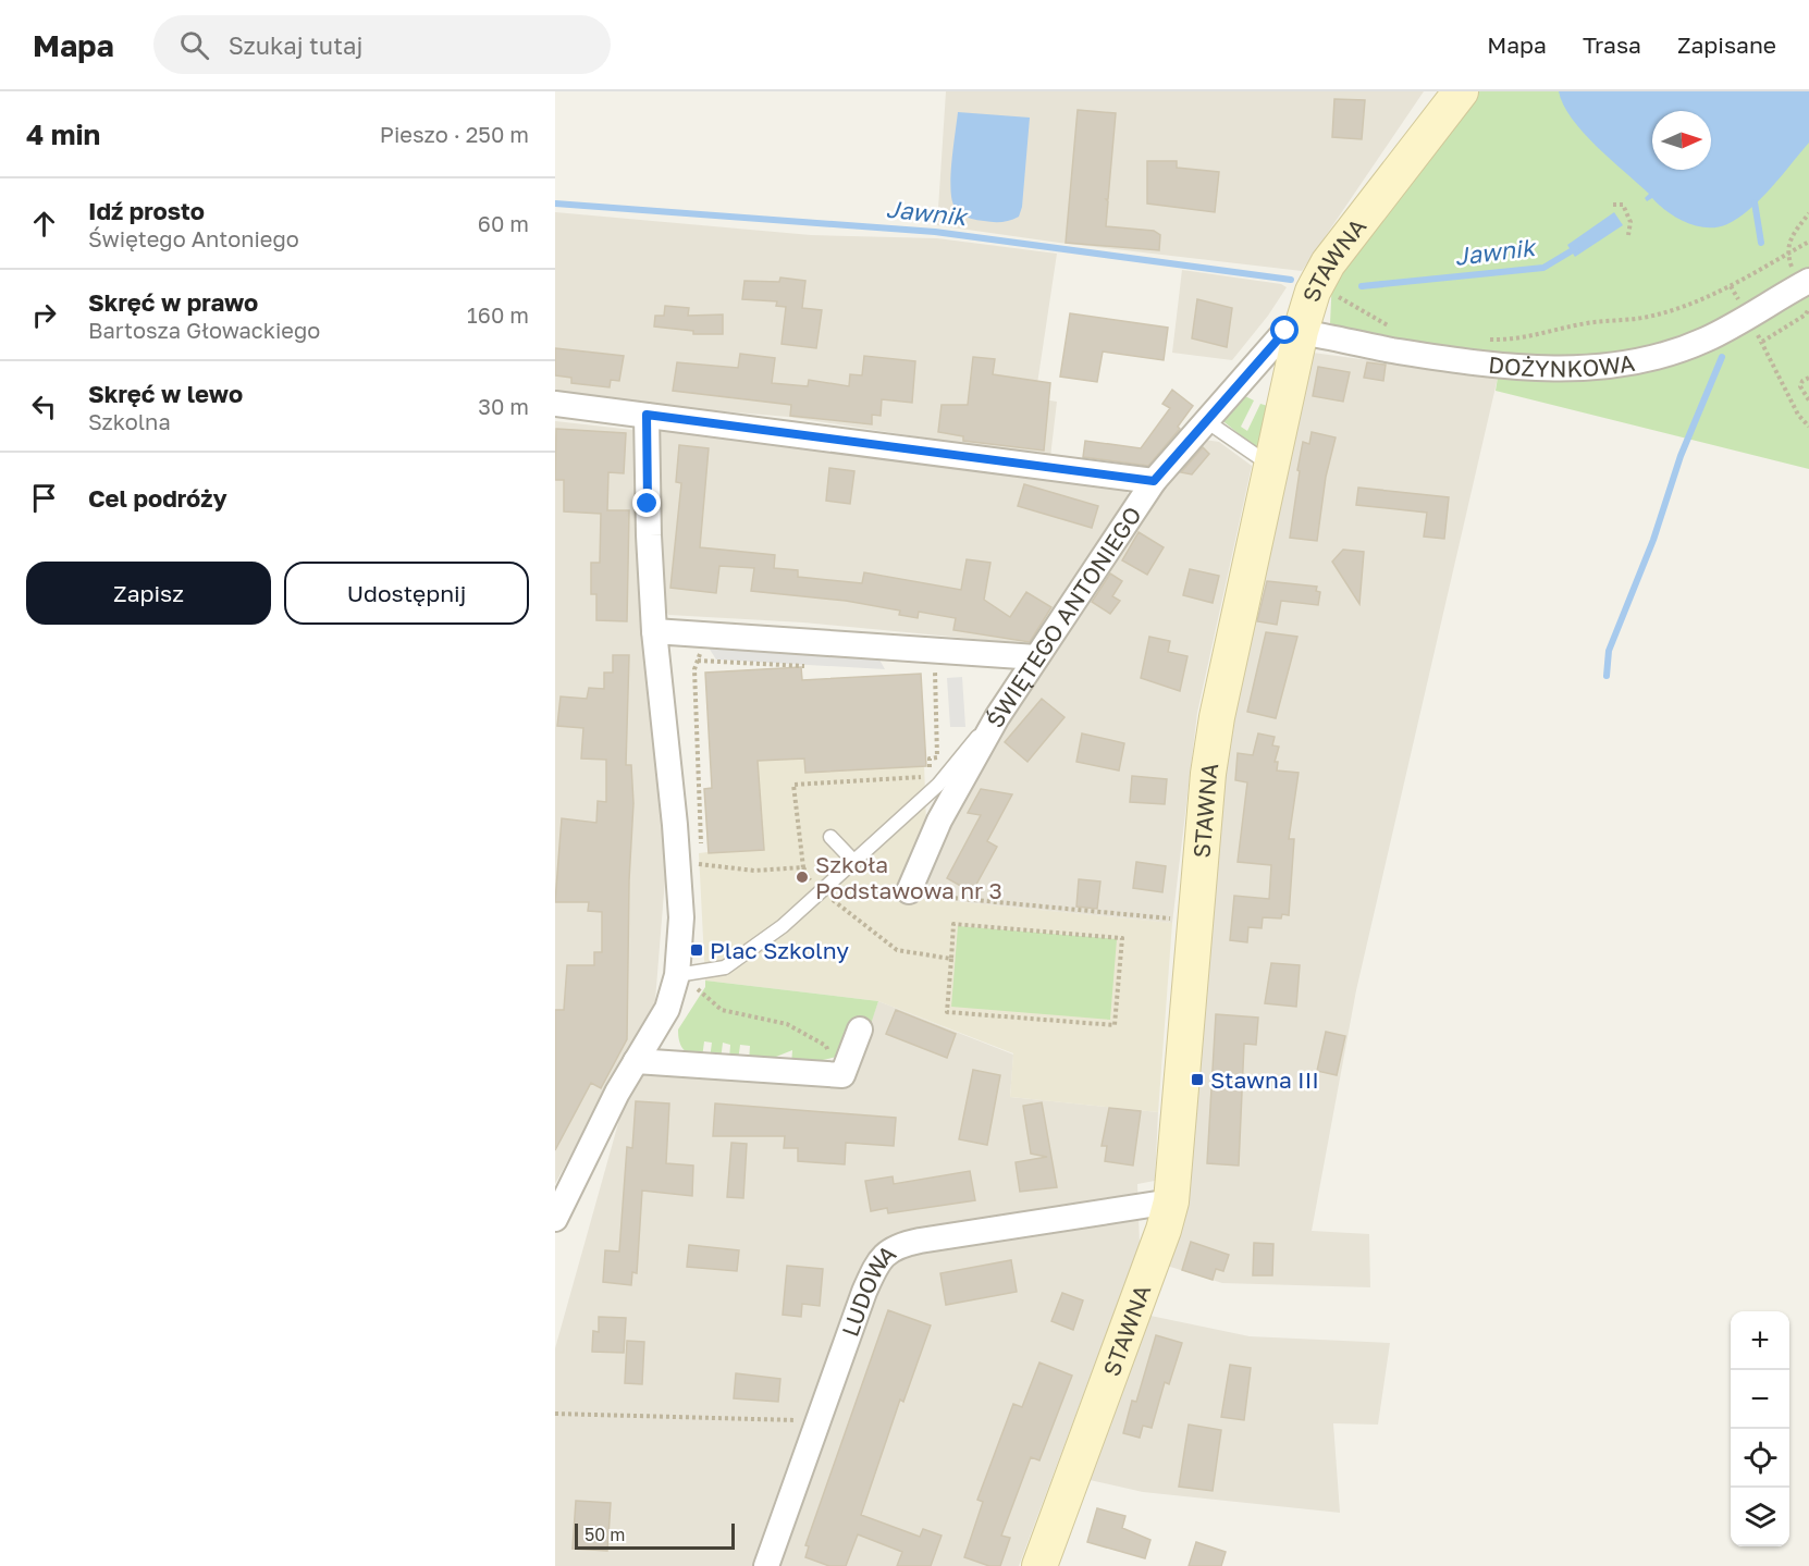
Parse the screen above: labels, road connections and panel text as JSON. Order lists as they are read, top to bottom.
{
  "streets": {
    "street": [
      "STAWNA",
      "DOŻYNKOWA",
      "ŚWIĘTEGO ANTONIEGO",
      "LUDOWA"
    ]
  },
  "crossings": [
    ["STAWNA", "DOŻYNKOWA"],
    ["STAWNA", "ŚWIĘTEGO ANTONIEGO"],
    ["STAWNA", "LUDOWA"],
    ["DOŻYNKOWA", "ŚWIĘTEGO ANTONIEGO"]
  ],
  "water": ["Jawnik"],
  "places": {
    "other": ["Szkoła Podstawowa nr 3"],
    "transit": ["Plac Szkolny", "Stawna III"]
  },
  "scale_bar": "50 m",
  "north": "right",
  "page": {
    "header": "Mapa",
    "search": "Szukaj tutaj",
    "nav": ["Mapa", "Trasa", "Zapisane"],
    "heading": ["4 min", "Pieszo · 250 m"],
    "list": [
      ["Idź prosto", "Świętego Antoniego", "60 m"],
      ["Skręć w prawo", "Bartosza Głowackiego", "160 m"],
      ["Skręć w lewo", "Szkolna", "30 m"],
      "Cel podróży"
    ],
    "buttons": ["Zapisz", "Udostępnij"],
    "map_buttons": ["+", "−"],
    "scale": "50 m"
  }
}
